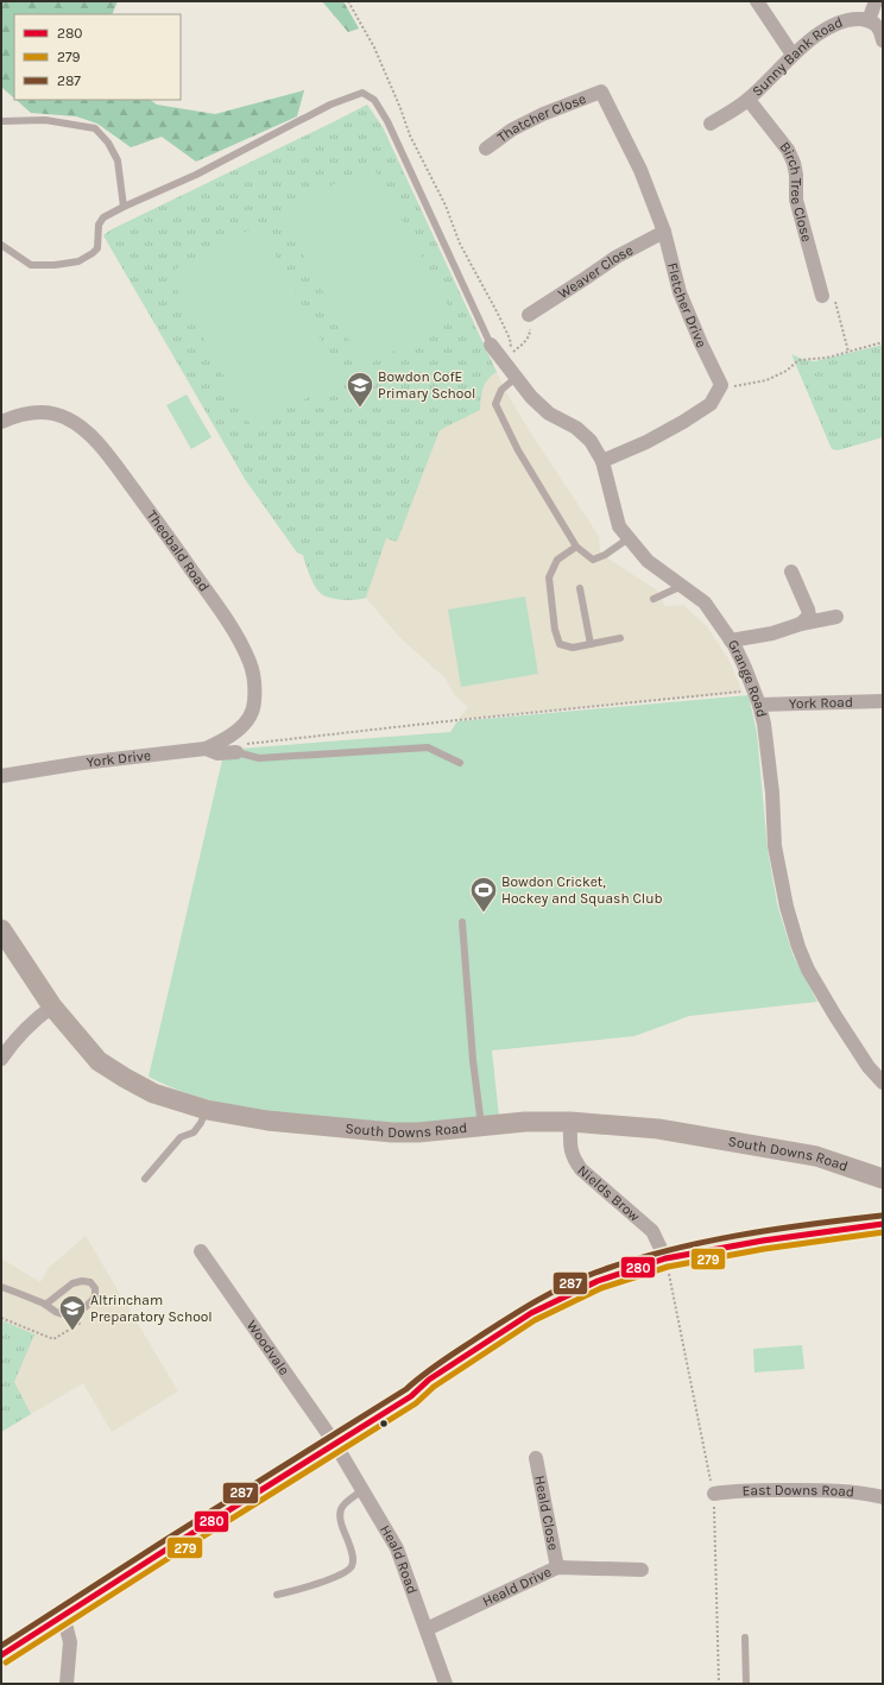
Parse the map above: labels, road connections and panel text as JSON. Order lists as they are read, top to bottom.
{
  "streets": {
    "main road": ["South Downs Road"],
    "street": [
      "Sunny Bank Road",
      "Thatcher Close",
      "Birch Tree Close",
      "Weaver Close",
      "Fletcher Drive",
      "Theobald Road",
      "Grange Road",
      "York Road",
      "York Drive",
      "Nields Brow",
      "Woodvale",
      "East Downs Road",
      "Heald Close",
      "Heald Road",
      "Heald Drive"
    ]
  },
  "crossings": [
    ["Sunny Bank Road", "Birch Tree Close"],
    ["Thatcher Close", "Fletcher Drive"],
    ["Weaver Close", "Fletcher Drive"],
    ["Theobald Road", "York Drive"],
    ["Grange Road", "York Road"],
    ["South Downs Road", "Nields Brow"],
    ["Woodvale", "Heald Road"],
    ["Heald Close", "Heald Drive"],
    ["Heald Road", "Heald Drive"]
  ],
  "places": {
    "school or university": ["Bowdon CofE Primary School", "Altrincham Preparatory School"],
    "sports": ["Bowdon Cricket, Hockey and Squash Club"]
  },
  "lines": ["transit line 287", "transit line 280", "transit line 279"],
  "legend": ["280", "279", "287"]
}
